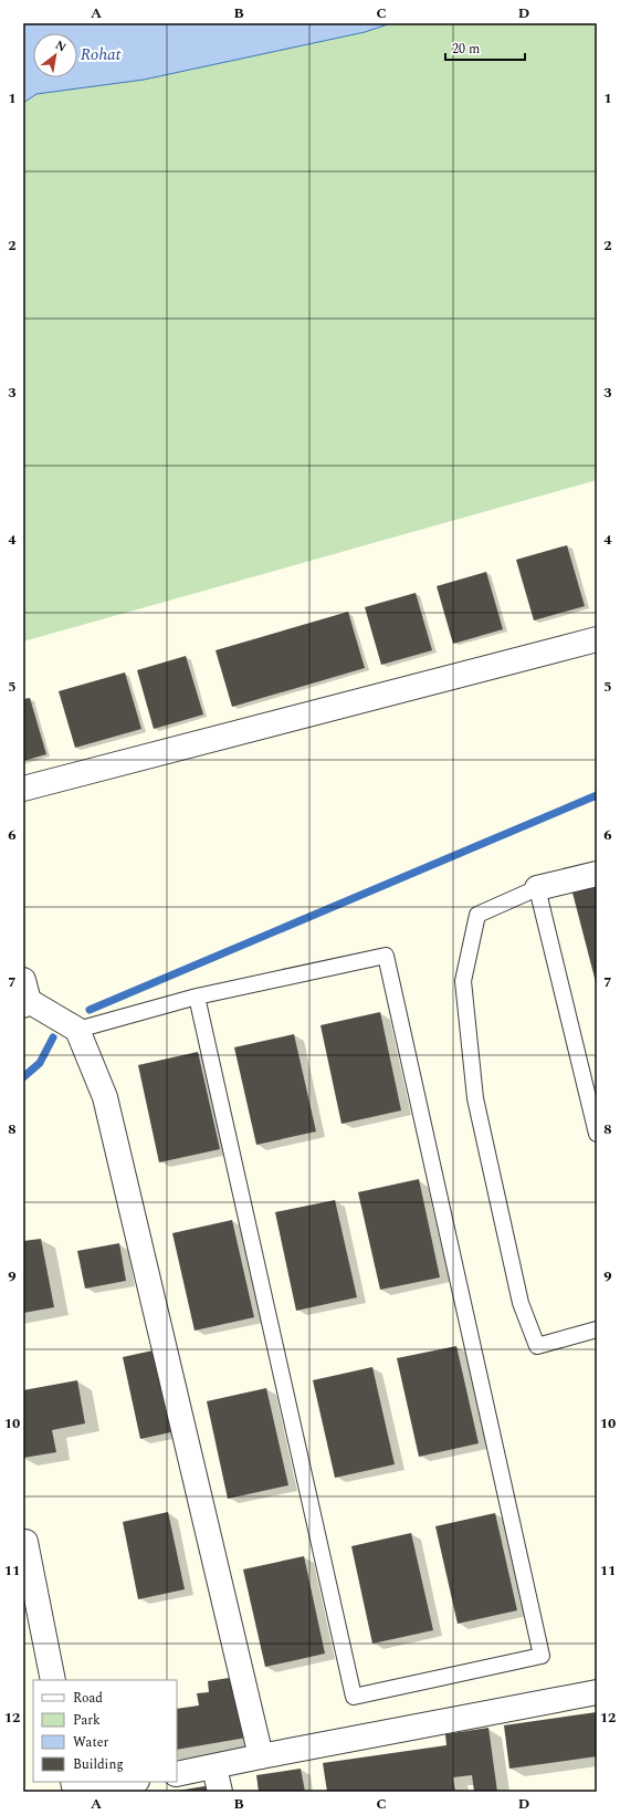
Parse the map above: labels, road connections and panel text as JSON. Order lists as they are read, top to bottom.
{
  "water": ["Rohat"],
  "legend": [
    "Road",
    "Park",
    "Water",
    "Building"
  ],
  "scale_bar": "20 m",
  "north": "top right",
  "grid": {
    "columns": [
      "A",
      "B",
      "C",
      "D"
    ],
    "rows": [
      "1",
      "2",
      "3",
      "4",
      "5",
      "6",
      "7",
      "8",
      "9",
      "10",
      "11",
      "12"
    ]
  }
}
